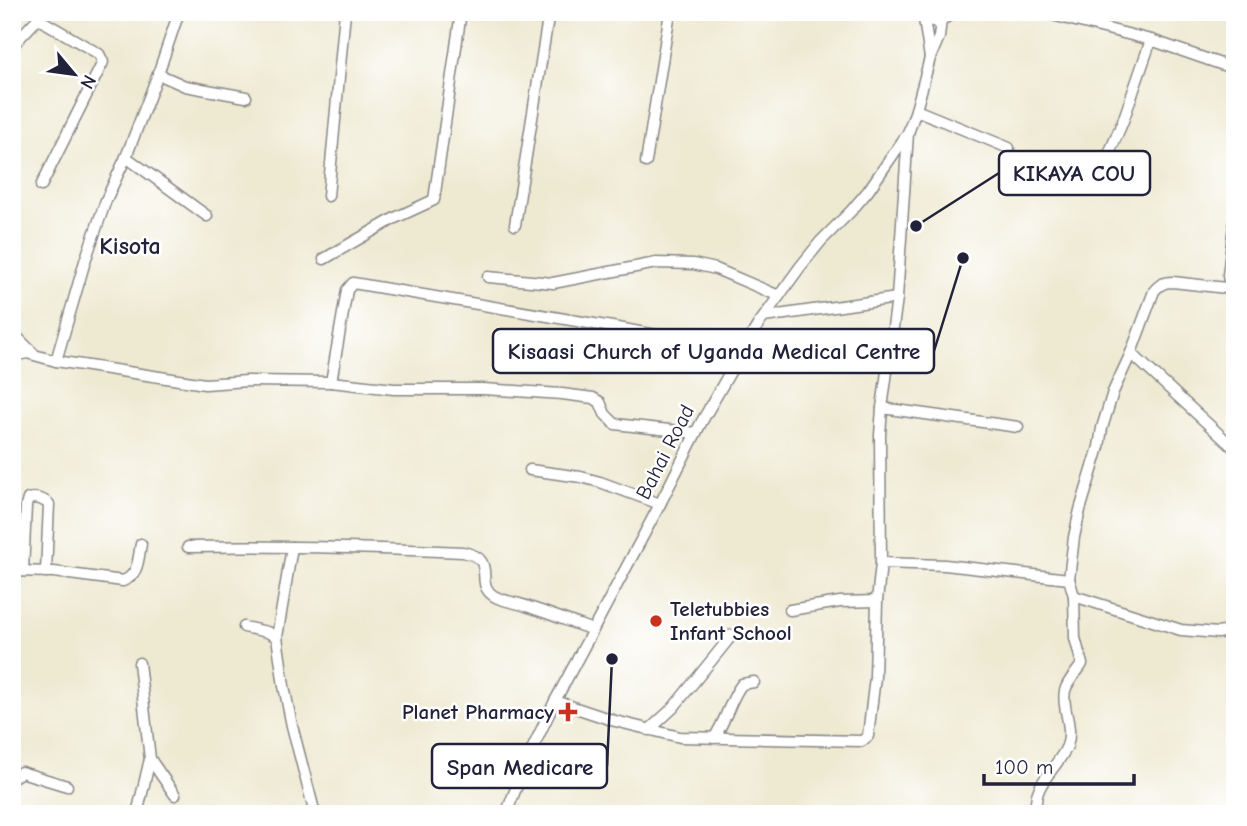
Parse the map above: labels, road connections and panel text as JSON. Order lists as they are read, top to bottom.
{
  "streets": {
    "street": ["Bahai Road"]
  },
  "districts": ["Kisota"],
  "places": {
    "other": [
      "KIKAYA COU",
      "Kisaasi Church of Uganda Medical Centre",
      "Teletubbies Infant School",
      "Span Medicare"
    ],
    "health": ["Planet Pharmacy"]
  },
  "scale_bar": "100 m",
  "north": "bottom right"
}
